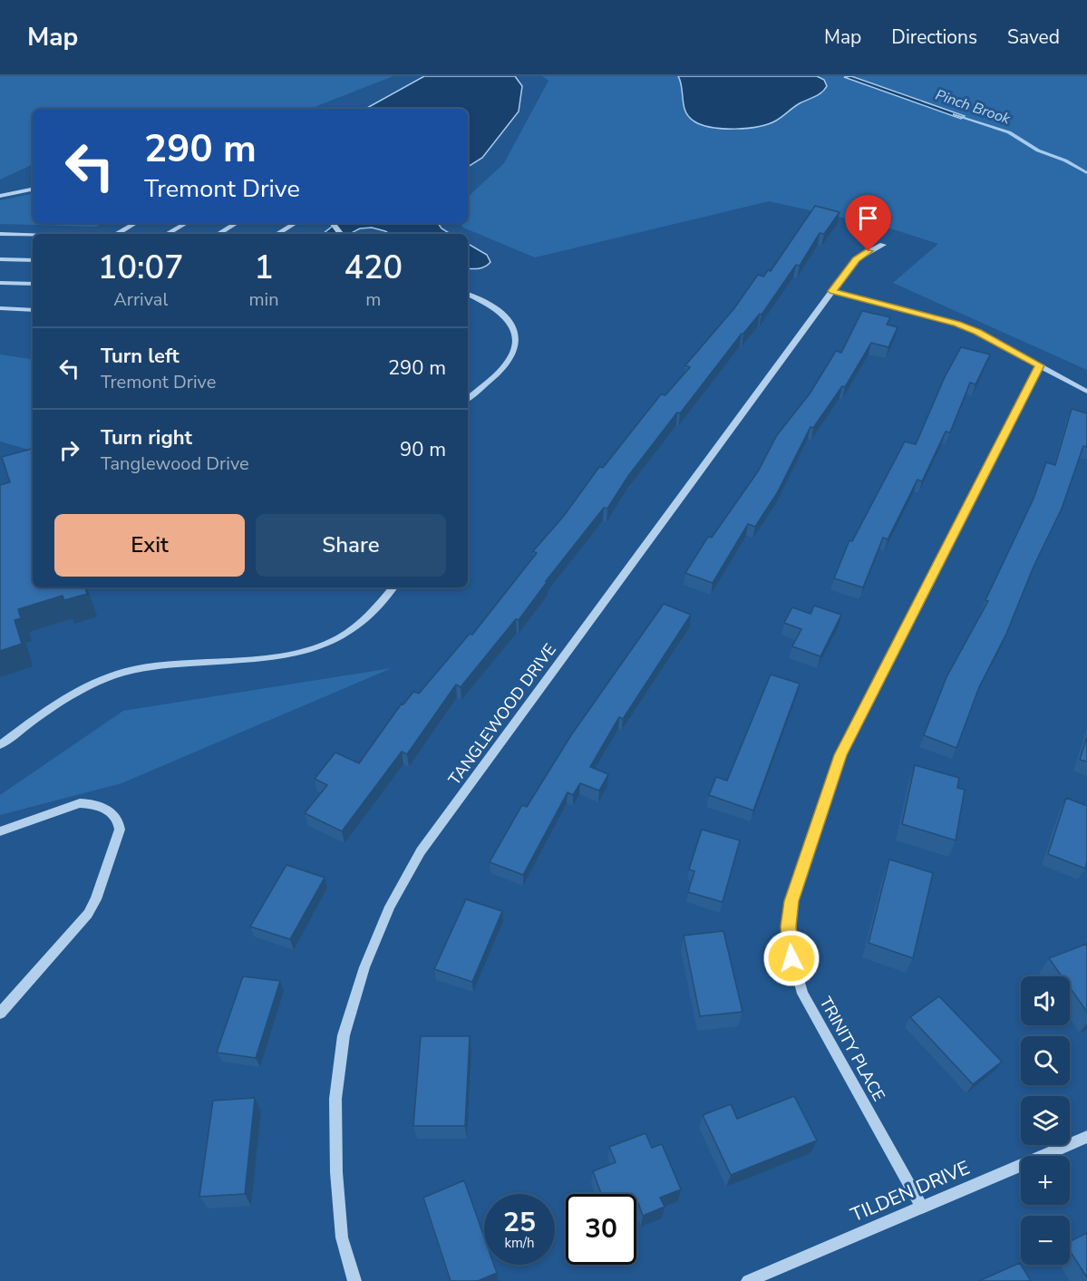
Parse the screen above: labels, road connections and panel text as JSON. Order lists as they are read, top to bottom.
{
  "streets": {
    "street": ["TANGLEWOOD DRIVE", "TRINITY PLACE", "TILDEN DRIVE"]
  },
  "crossings": [
    ["TRINITY PLACE", "TILDEN DRIVE"]
  ],
  "water": ["Pinch Brook"],
  "page": {
    "header": "Map",
    "nav": ["Map", "Directions", "Saved"],
    "turn": ["290 m", "Tremont Drive"],
    "eta": [
      "10:07",
      "Arrival",
      "1",
      "min",
      "420",
      "m"
    ],
    "list": [
      {
        "name": "Turn left",
        "note": "Tremont Drive",
        "value": "290 m"
      },
      {
        "name": "Turn right",
        "note": "Tanglewood Drive",
        "value": "90 m"
      }
    ],
    "buttons": ["Exit", "Share"],
    "map_buttons": ["+", "−"],
    "speed": "25 km/h",
    "limit": "30"
  }
}
